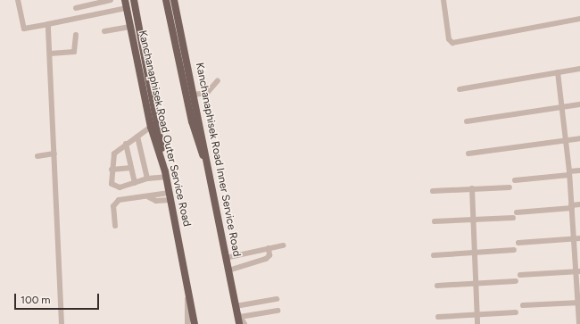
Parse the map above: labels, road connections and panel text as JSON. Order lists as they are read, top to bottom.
{
  "streets": {
    "main road": ["Kanchanaphisek Road Outer Service Road", "Kanchanaphisek Road Inner Service Road"]
  },
  "scale_bar": "100 m"
}
